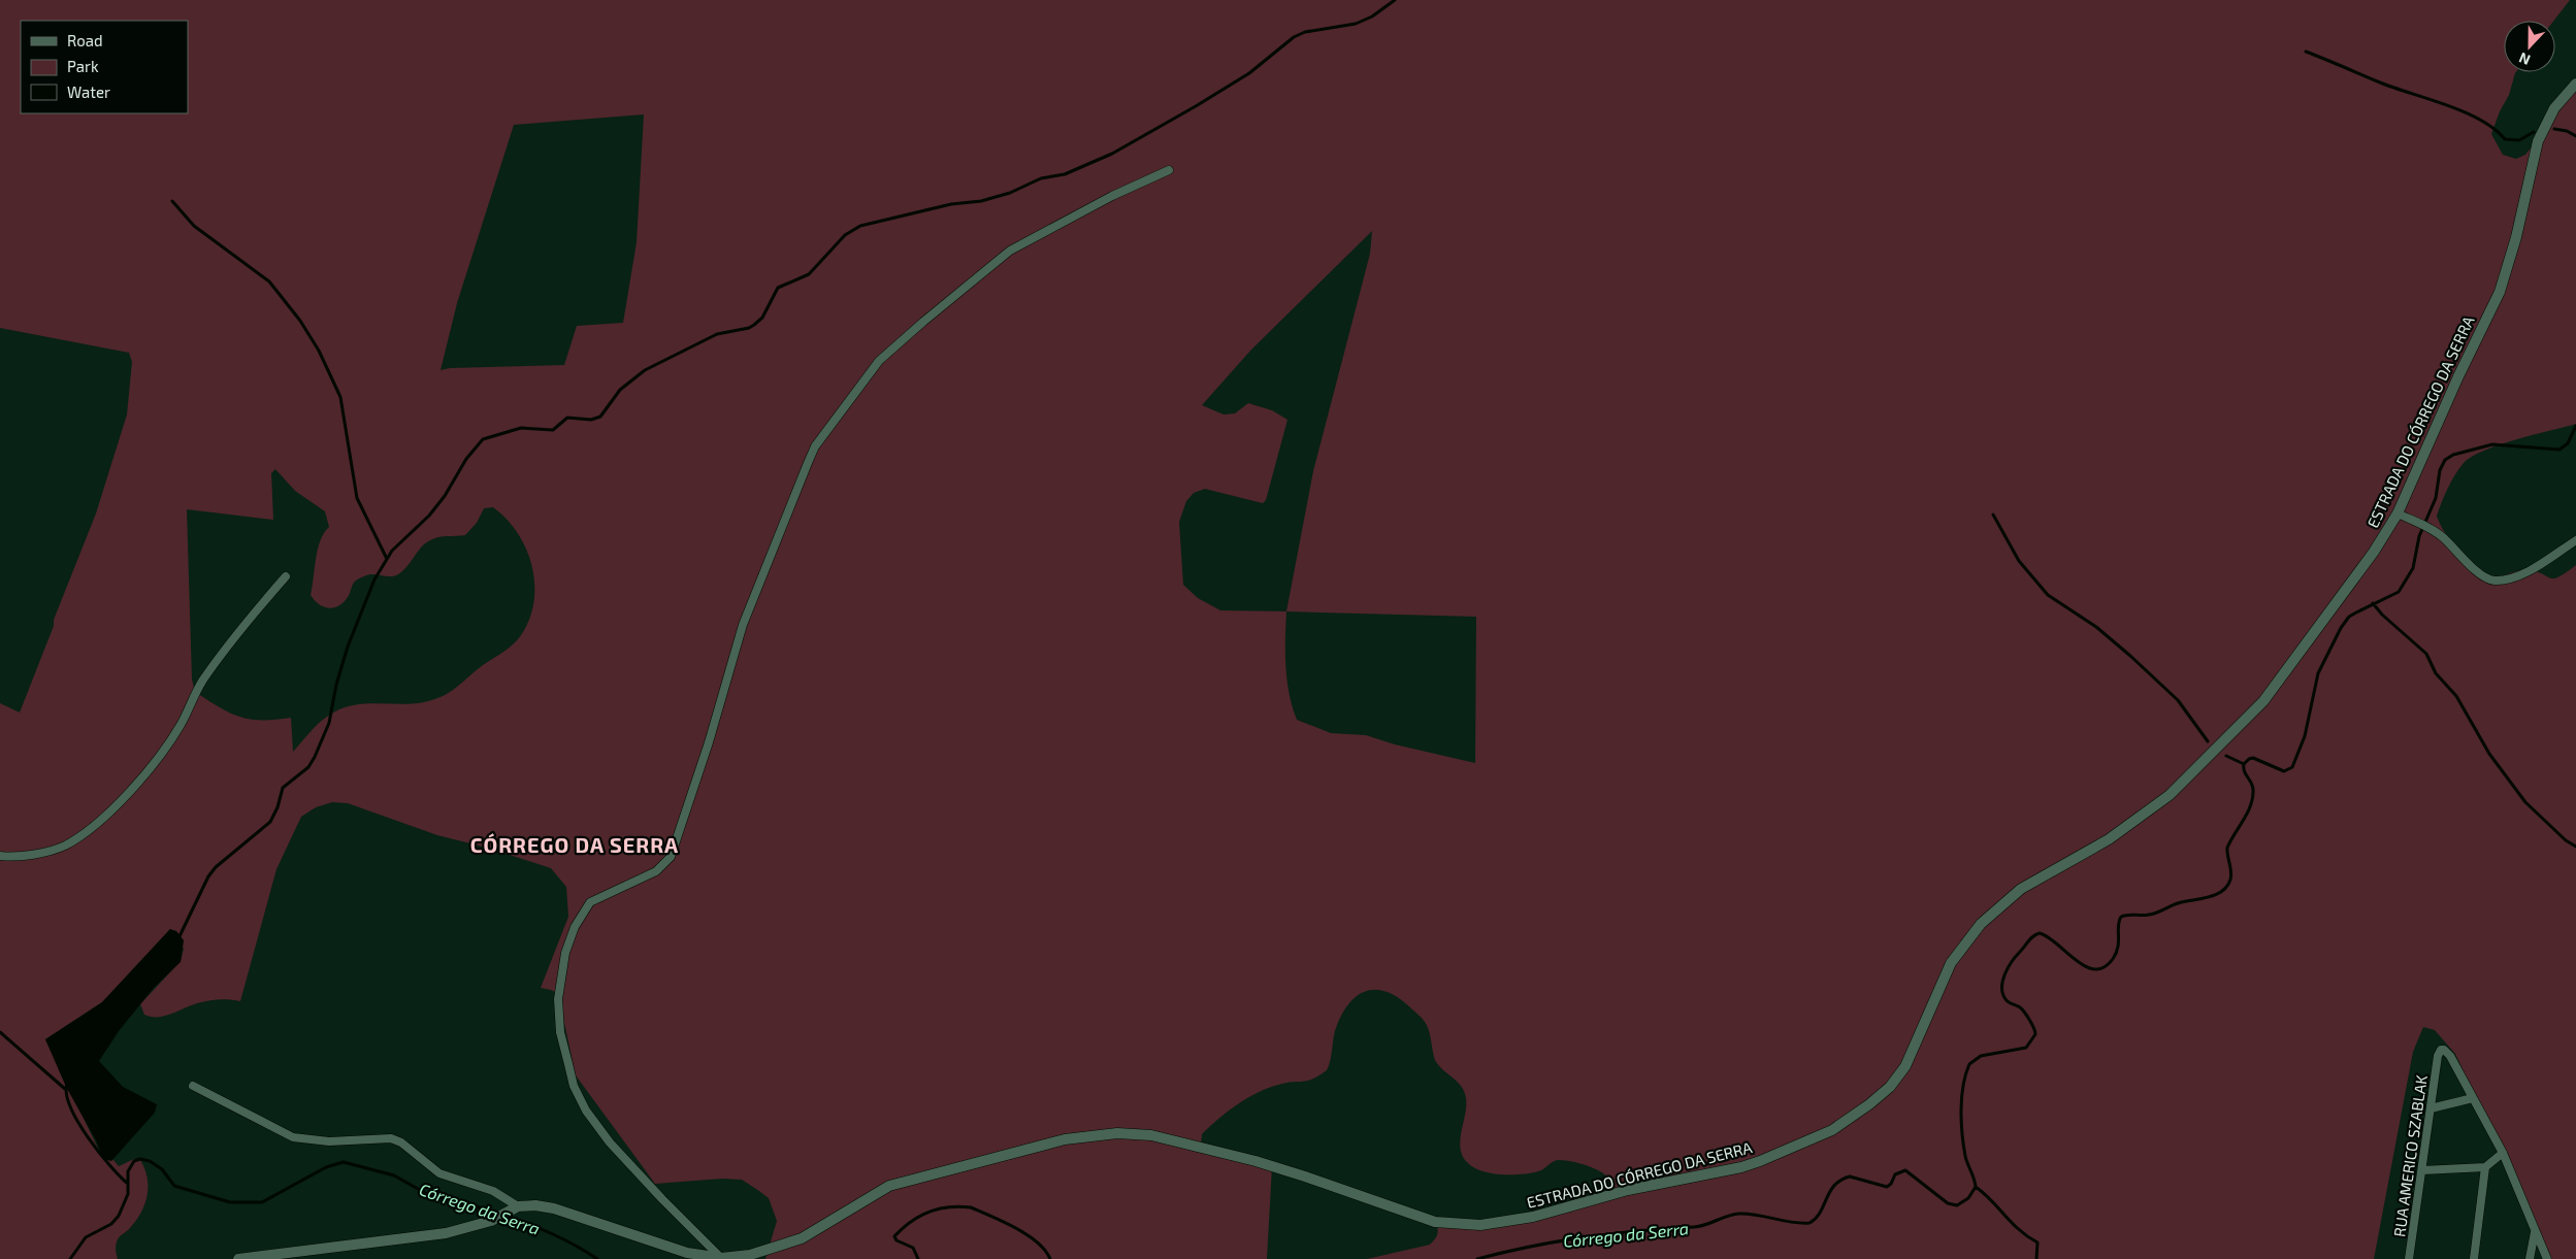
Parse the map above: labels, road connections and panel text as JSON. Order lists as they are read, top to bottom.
{
  "streets": {
    "street": ["ESTRADA DO CÓRREGO DA SERRA", "RUA AMERICO SZABLAK"]
  },
  "districts": ["CÓRREGO DA SERRA"],
  "water": ["Córrego da Serra"],
  "legend": ["Road", "Park", "Water"],
  "north": "bottom"
}
